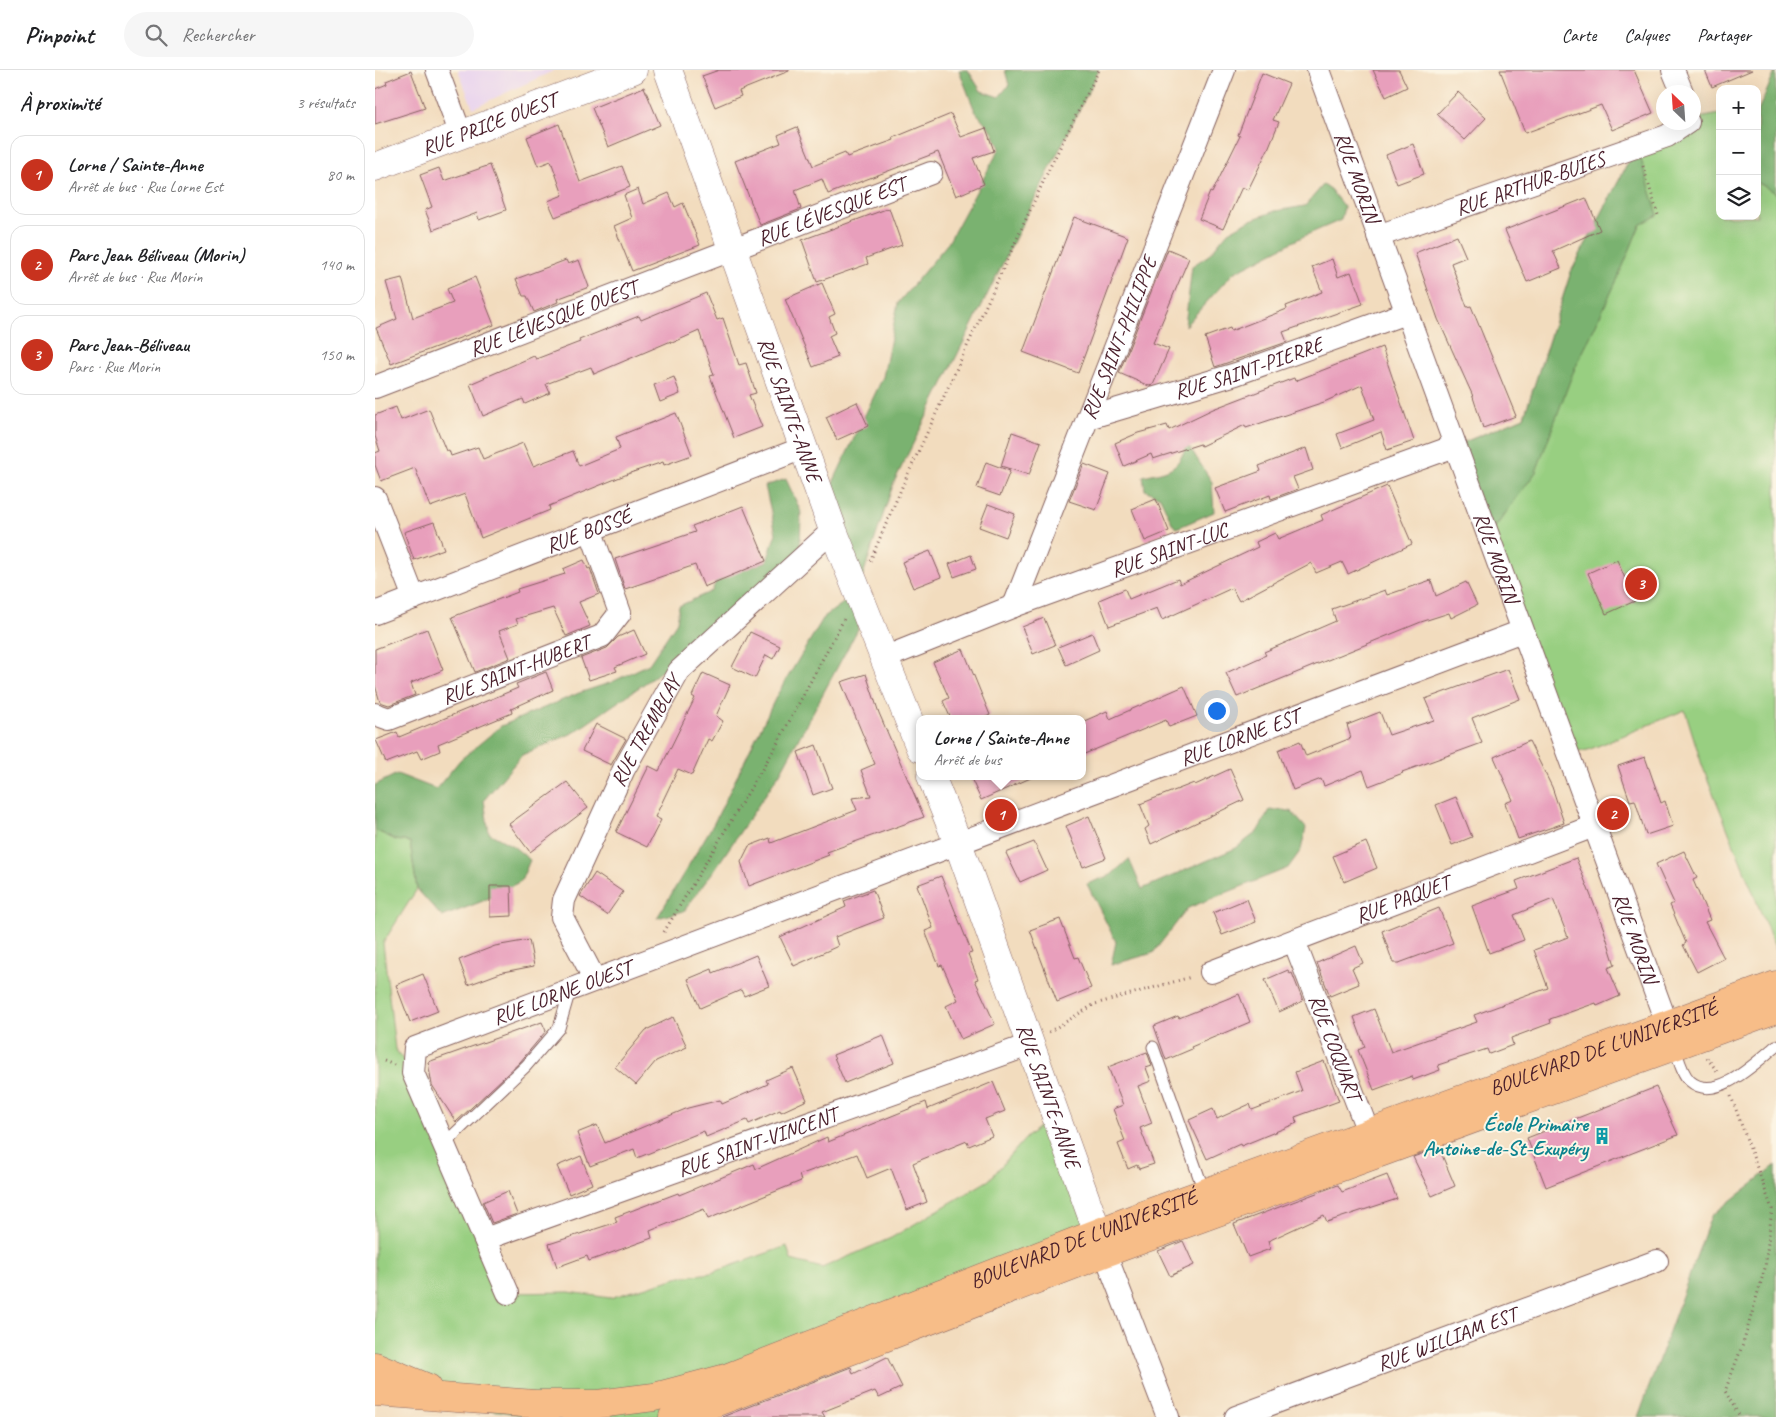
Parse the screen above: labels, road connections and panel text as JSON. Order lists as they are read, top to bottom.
{
  "streets": {
    "main road": ["BOULEVARD DE L'UNIVERSITÉ"],
    "street": [
      "RUE PRICE OUEST",
      "RUE MORIN",
      "RUE ARTHUR-BUIES",
      "RUE LÉVESQUE EST",
      "RUE LÉVESQUE OUEST",
      "RUE SAINT-PHILIPPE",
      "RUE SAINT-PIERRE",
      "RUE SAINTE-ANNE",
      "RUE BOSSÉ",
      "RUE SAINT-LUC",
      "RUE SAINT-HUBERT",
      "RUE TREMBLAY",
      "RUE LORNE EST",
      "RUE PAQUET",
      "RUE LORNE OUEST",
      "RUE COQUART",
      "RUE SAINT-VINCENT",
      "RUE WILLIAM EST"
    ]
  },
  "crossings": [
    ["RUE MORIN", "RUE ARTHUR-BUIES"],
    ["RUE MORIN", "RUE SAINT-PIERRE"],
    ["RUE MORIN", "RUE SAINT-LUC"],
    ["RUE MORIN", "RUE LORNE EST"],
    ["RUE MORIN", "RUE PAQUET"],
    ["RUE MORIN", "BOULEVARD DE L'UNIVERSITÉ"],
    ["RUE LÉVESQUE EST", "RUE LÉVESQUE OUEST"],
    ["RUE LÉVESQUE EST", "RUE SAINTE-ANNE"],
    ["RUE LÉVESQUE OUEST", "RUE SAINTE-ANNE"],
    ["RUE SAINT-PHILIPPE", "RUE SAINT-PIERRE"],
    ["RUE SAINT-PHILIPPE", "RUE SAINT-LUC"],
    ["RUE SAINTE-ANNE", "RUE BOSSÉ"],
    ["RUE SAINTE-ANNE", "RUE SAINT-LUC"],
    ["RUE SAINTE-ANNE", "RUE TREMBLAY"],
    ["RUE SAINTE-ANNE", "RUE LORNE EST"],
    ["RUE SAINTE-ANNE", "RUE LORNE OUEST"],
    ["RUE SAINTE-ANNE", "BOULEVARD DE L'UNIVERSITÉ"],
    ["RUE SAINTE-ANNE", "RUE SAINT-VINCENT"],
    ["RUE BOSSÉ", "RUE SAINT-HUBERT"],
    ["RUE TREMBLAY", "RUE LORNE OUEST"],
    ["RUE LORNE EST", "RUE LORNE OUEST"],
    ["RUE PAQUET", "RUE COQUART"],
    ["RUE LORNE OUEST", "RUE SAINT-VINCENT"],
    ["RUE COQUART", "BOULEVARD DE L'UNIVERSITÉ"]
  ],
  "places": {
    "building": ["École Primaire Antoine-de-St-Exupéry"]
  },
  "north": "top left",
  "page": {
    "header": "Pinpoint",
    "search": "Rechercher",
    "nav": ["Carte", "Calques", "Partager"],
    "heading": ["À proximité", "3 résultats"],
    "map_buttons": ["+", "−"],
    "list": [
      {
        "mark": "1",
        "name": "Lorne / Sainte-Anne",
        "note": "Arrêt de bus · Rue Lorne Est",
        "value": "80 m"
      },
      {
        "mark": "2",
        "name": "Parc Jean Béliveau (Morin)",
        "note": "Arrêt de bus · Rue Morin",
        "value": "140 m"
      },
      {
        "mark": "3",
        "name": "Parc Jean-Béliveau",
        "note": "Parc · Rue Morin",
        "value": "150 m"
      }
    ],
    "pins": ["3", "2", "1"],
    "popup": ["Lorne / Sainte-Anne", "Arrêt de bus"]
  }
}
